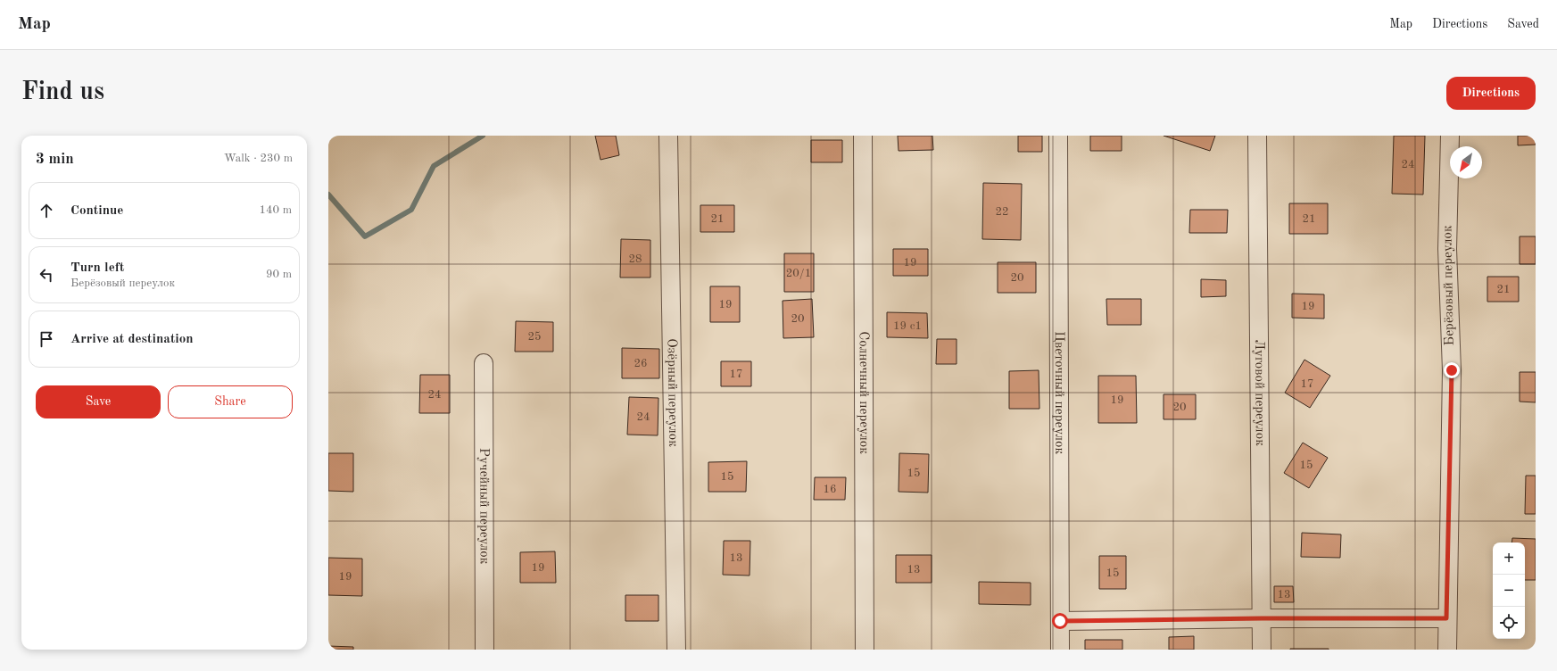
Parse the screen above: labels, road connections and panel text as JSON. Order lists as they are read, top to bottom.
{
  "streets": {
    "street": [
      "Берёзовый переулок",
      "Озёрный переулок",
      "Солнечный переулок",
      "Цветочный переулок",
      "Луговой переулок",
      "Ручейный переулок"
    ]
  },
  "house_numbers": [
    "24",
    "22",
    "21",
    "21",
    "28",
    "19",
    "20/1",
    "20",
    "21",
    "19",
    "19",
    "20",
    "19 с1",
    "25",
    "26",
    "17",
    "17",
    "24",
    "19",
    "20",
    "24",
    "15",
    "15",
    "15",
    "16",
    "13",
    "19",
    "13",
    "15",
    "19",
    "13"
  ],
  "north": "bottom left",
  "page": {
    "header": "Map",
    "nav": ["Map", "Directions", "Saved"],
    "buttons": [
      "Directions",
      ["Save", "Share"]
    ],
    "title": "Find us",
    "heading": ["3 min", "Walk · 230 m"],
    "list": [
      ["Continue", "140 m"],
      ["Turn left", "Берёзовый переулок", "90 m"],
      "Arrive at destination"
    ],
    "map_buttons": ["+", "−"]
  }
}
